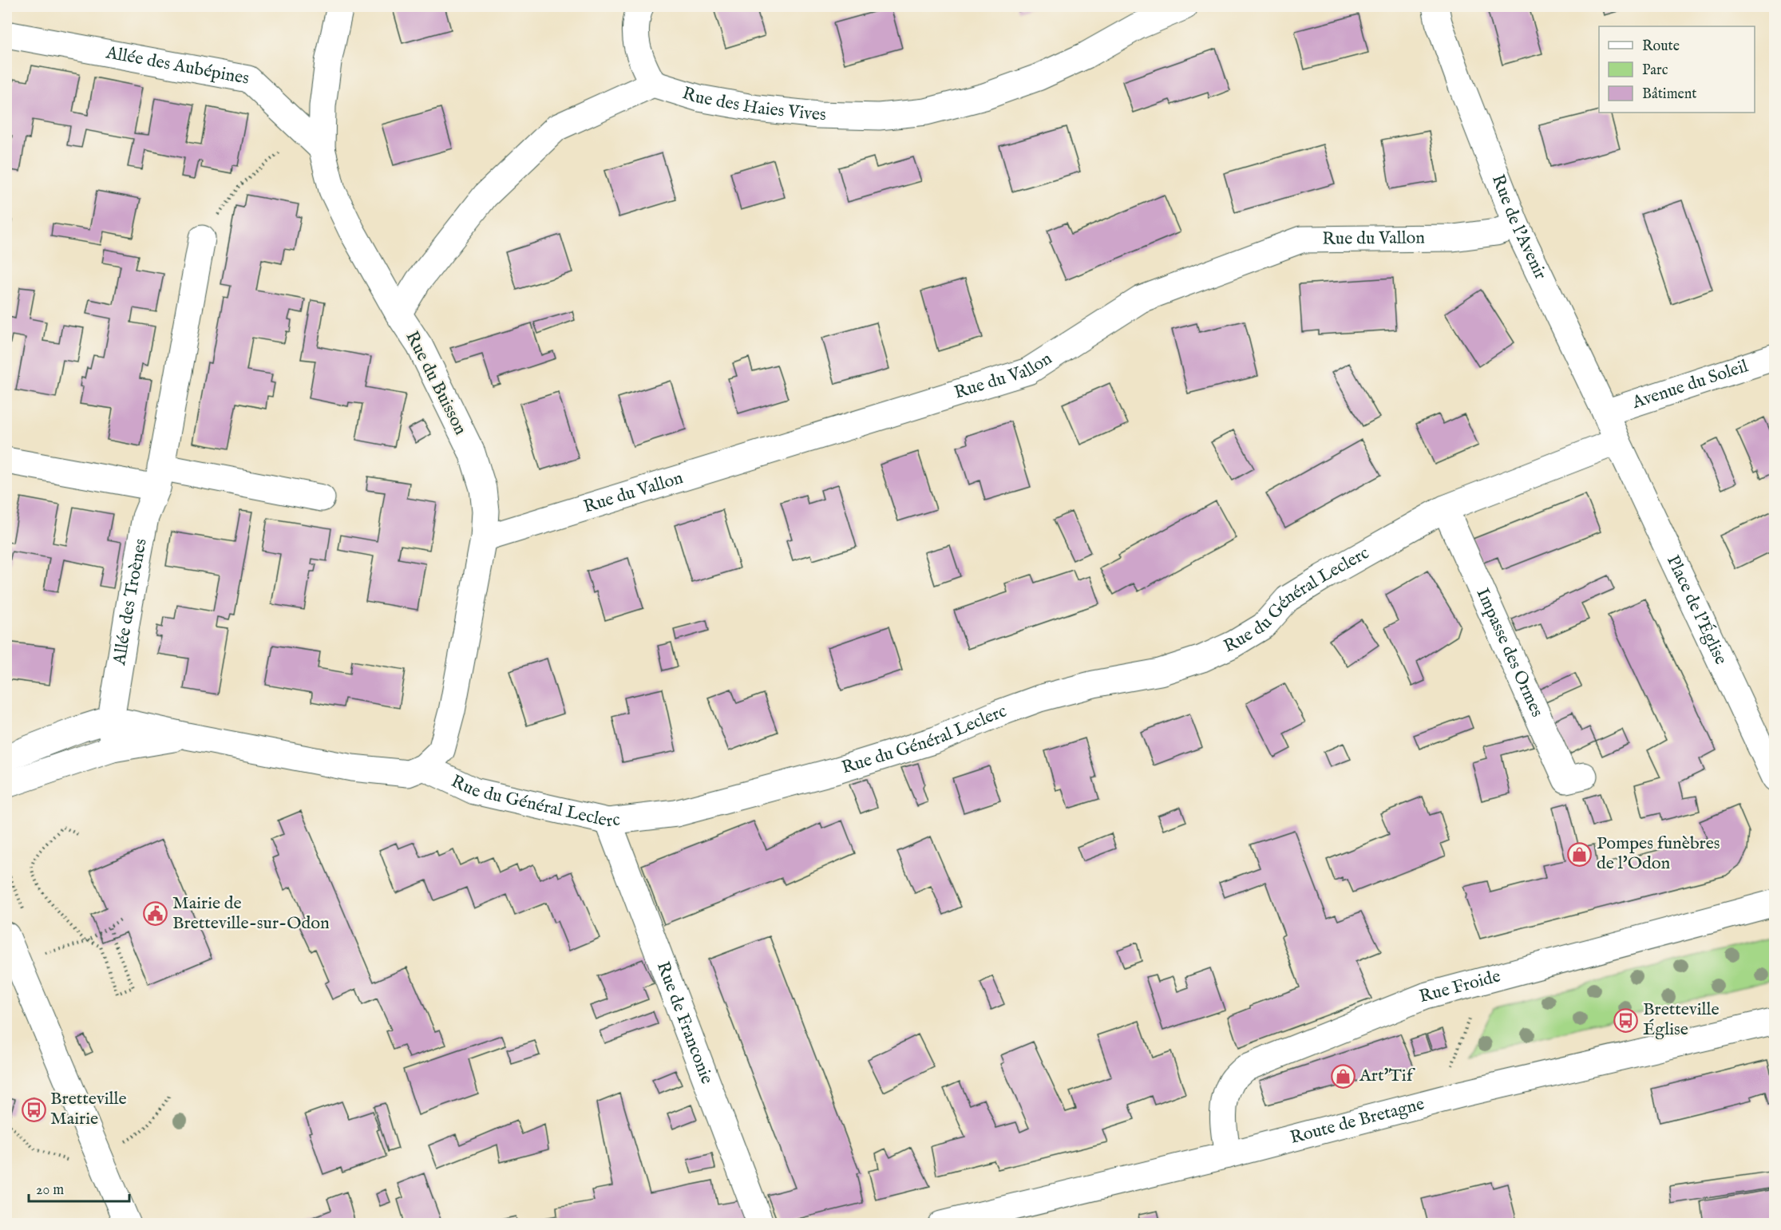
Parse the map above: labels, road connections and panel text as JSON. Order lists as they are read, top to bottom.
{
  "streets": {
    "street": [
      "Allée des Aubépines",
      "Rue des Haies Vives",
      "Rue de l'Avenir",
      "Rue du Vallon",
      "Rue du Buisson",
      "Avenue du Soleil",
      "Rue du Général Leclerc",
      "Allée des Troènes",
      "Place de l'Église",
      "Impasse des Ormes",
      "Rue Froide",
      "Rue de Franconie",
      "Route de Bretagne"
    ]
  },
  "crossings": [
    ["Allée des Aubépines", "Rue du Buisson"],
    ["Rue de l'Avenir", "Rue du Vallon"],
    ["Rue de l'Avenir", "Avenue du Soleil"],
    ["Rue de l'Avenir", "Rue du Général Leclerc"],
    ["Rue de l'Avenir", "Place de l'Église"],
    ["Rue du Vallon", "Rue du Buisson"],
    ["Rue du Buisson", "Rue du Général Leclerc"],
    ["Rue du Général Leclerc", "Place de l'Église"],
    ["Rue du Général Leclerc", "Impasse des Ormes"],
    ["Rue du Général Leclerc", "Rue de Franconie"],
    ["Rue Froide", "Route de Bretagne"]
  ],
  "places": {
    "shop": ["Pompes funèbres de l'Odon", "Art'Tif"],
    "public building": ["Mairie de Bretteville-sur-Odon"],
    "bus stop": ["Bretteville Église", "Bretteville Mairie"]
  },
  "legend": ["Route", "Parc", "Bâtiment"],
  "scale_bar": "20 m"
}
